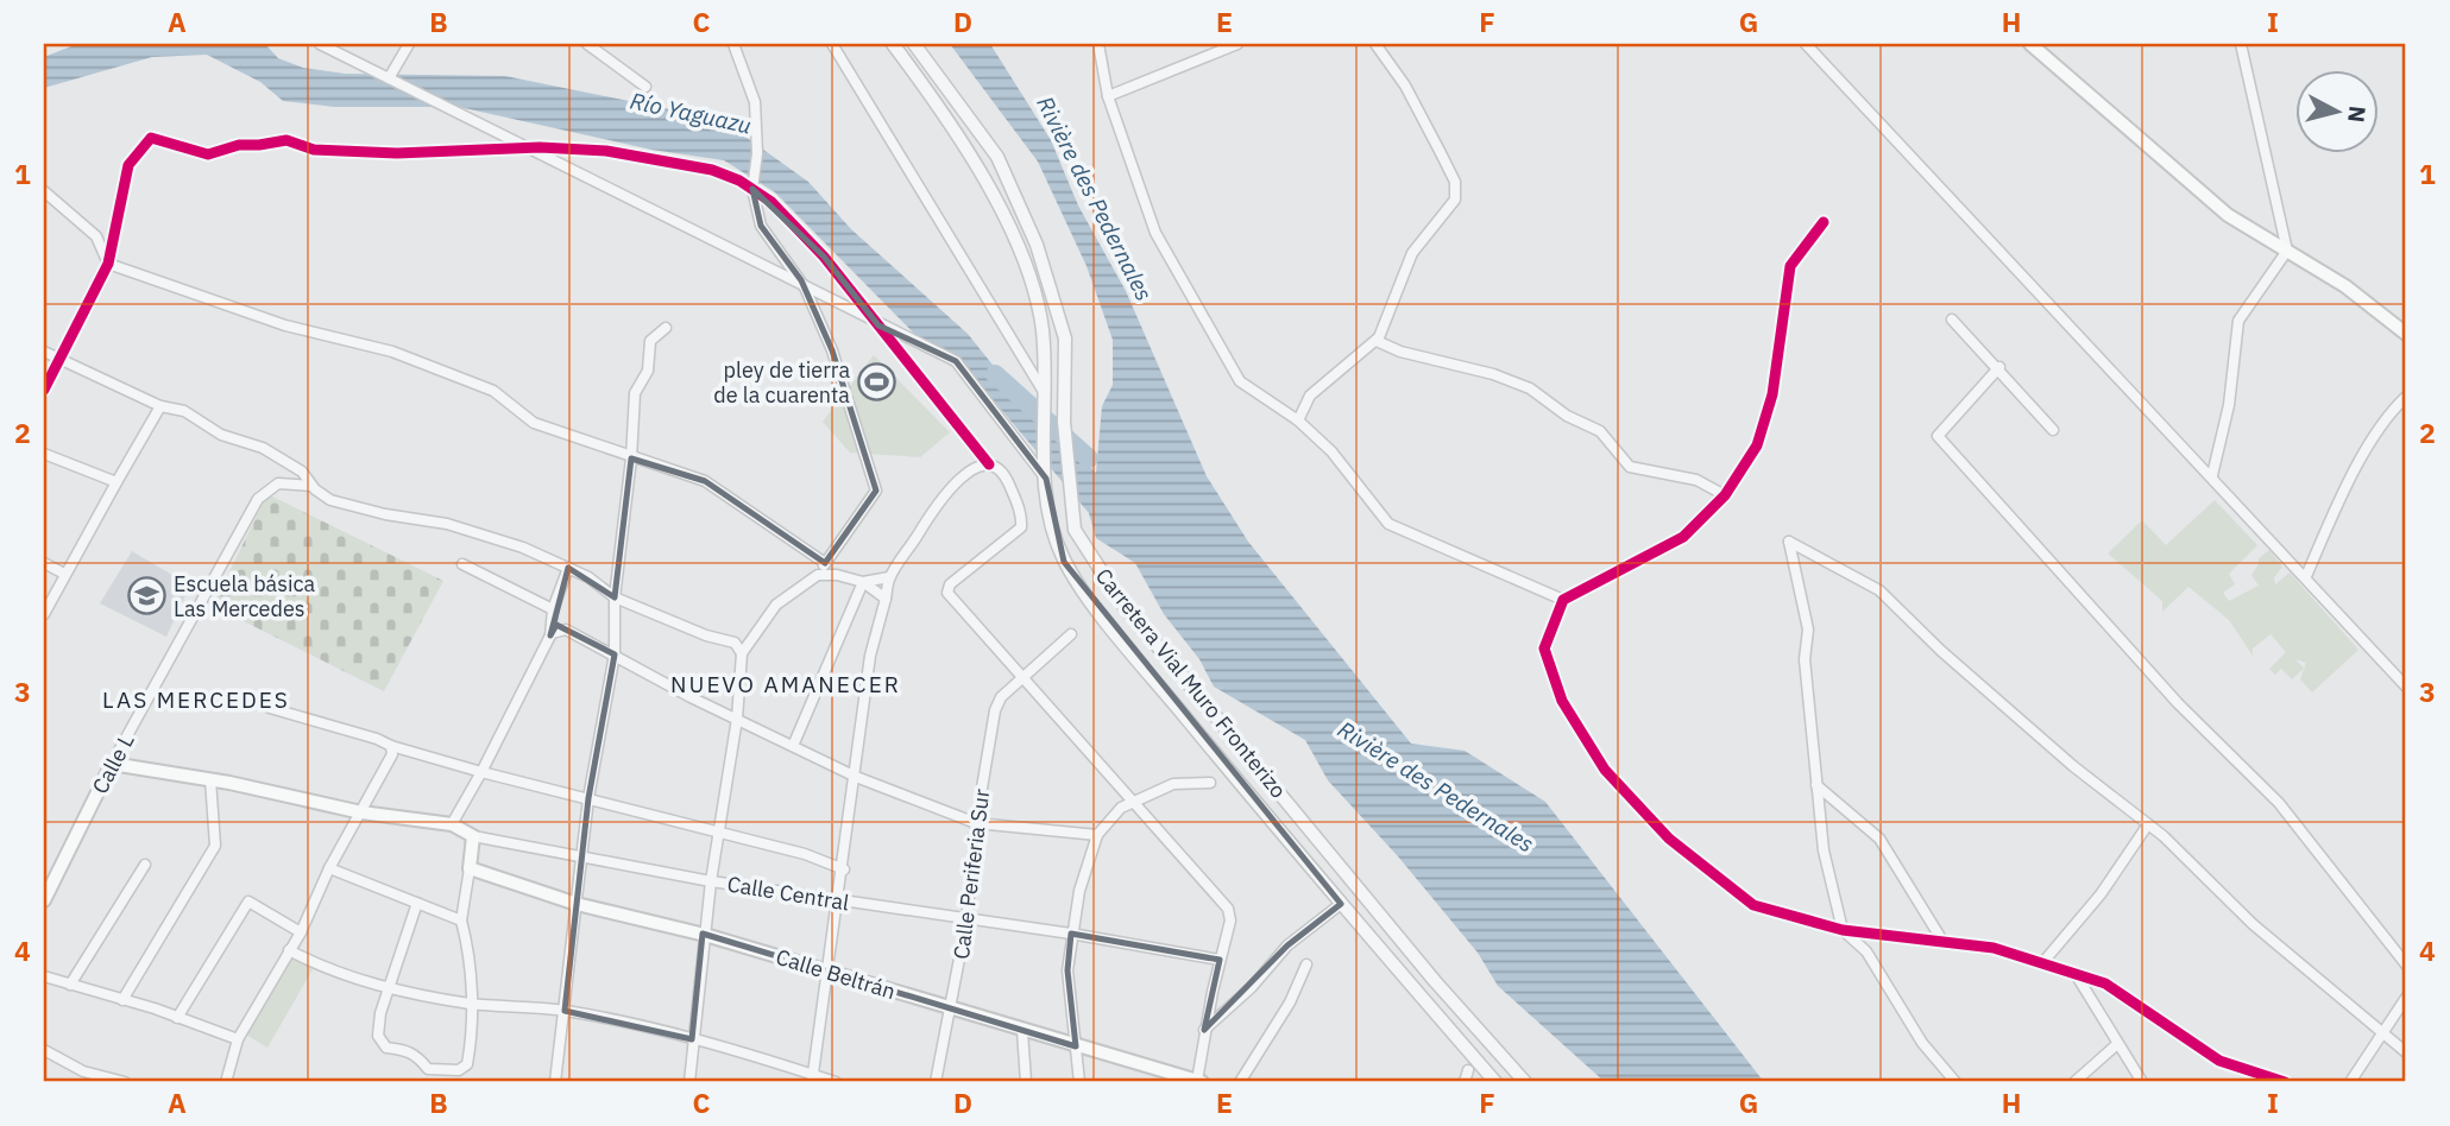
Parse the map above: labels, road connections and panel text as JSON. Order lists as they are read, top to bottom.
{
  "streets": {
    "main road": ["Calle L", "Calle Central", "Calle Beltrán"],
    "street": ["Carretera Vial Muro Fronterizo", "Calle Periferia Sur"]
  },
  "crossings": [
    ["Calle L", "Calle Central"],
    ["Calle Periferia Sur", "Calle Central"],
    ["Calle Periferia Sur", "Calle Beltrán"]
  ],
  "districts": ["NUEVO AMANECER", "LAS MERCEDES"],
  "water": ["Río Yaguazu", "Rivière des Pedernales"],
  "places": {
    "sports": ["pley de tierra de la cuarenta"],
    "school or university": ["Escuela básica Las Mercedes"]
  },
  "north": "right",
  "grid": {
    "columns": [
      "A",
      "B",
      "C",
      "D",
      "E",
      "F",
      "G",
      "H",
      "I"
    ],
    "rows": [
      "1",
      "2",
      "3",
      "4"
    ]
  }
}
